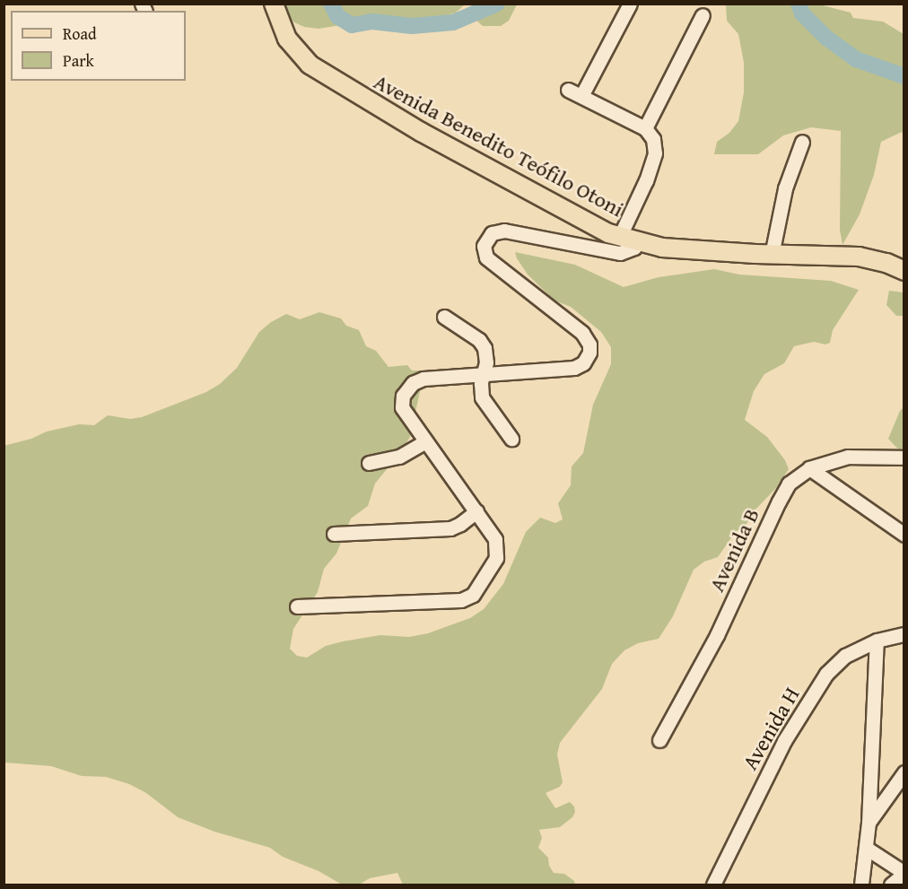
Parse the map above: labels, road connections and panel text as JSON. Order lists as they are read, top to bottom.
{
  "streets": {
    "main road": ["Avenida Benedito Teófilo Otoni"],
    "street": ["Avenida B", "Avenida H"]
  },
  "legend": ["Road", "Park"]
}
